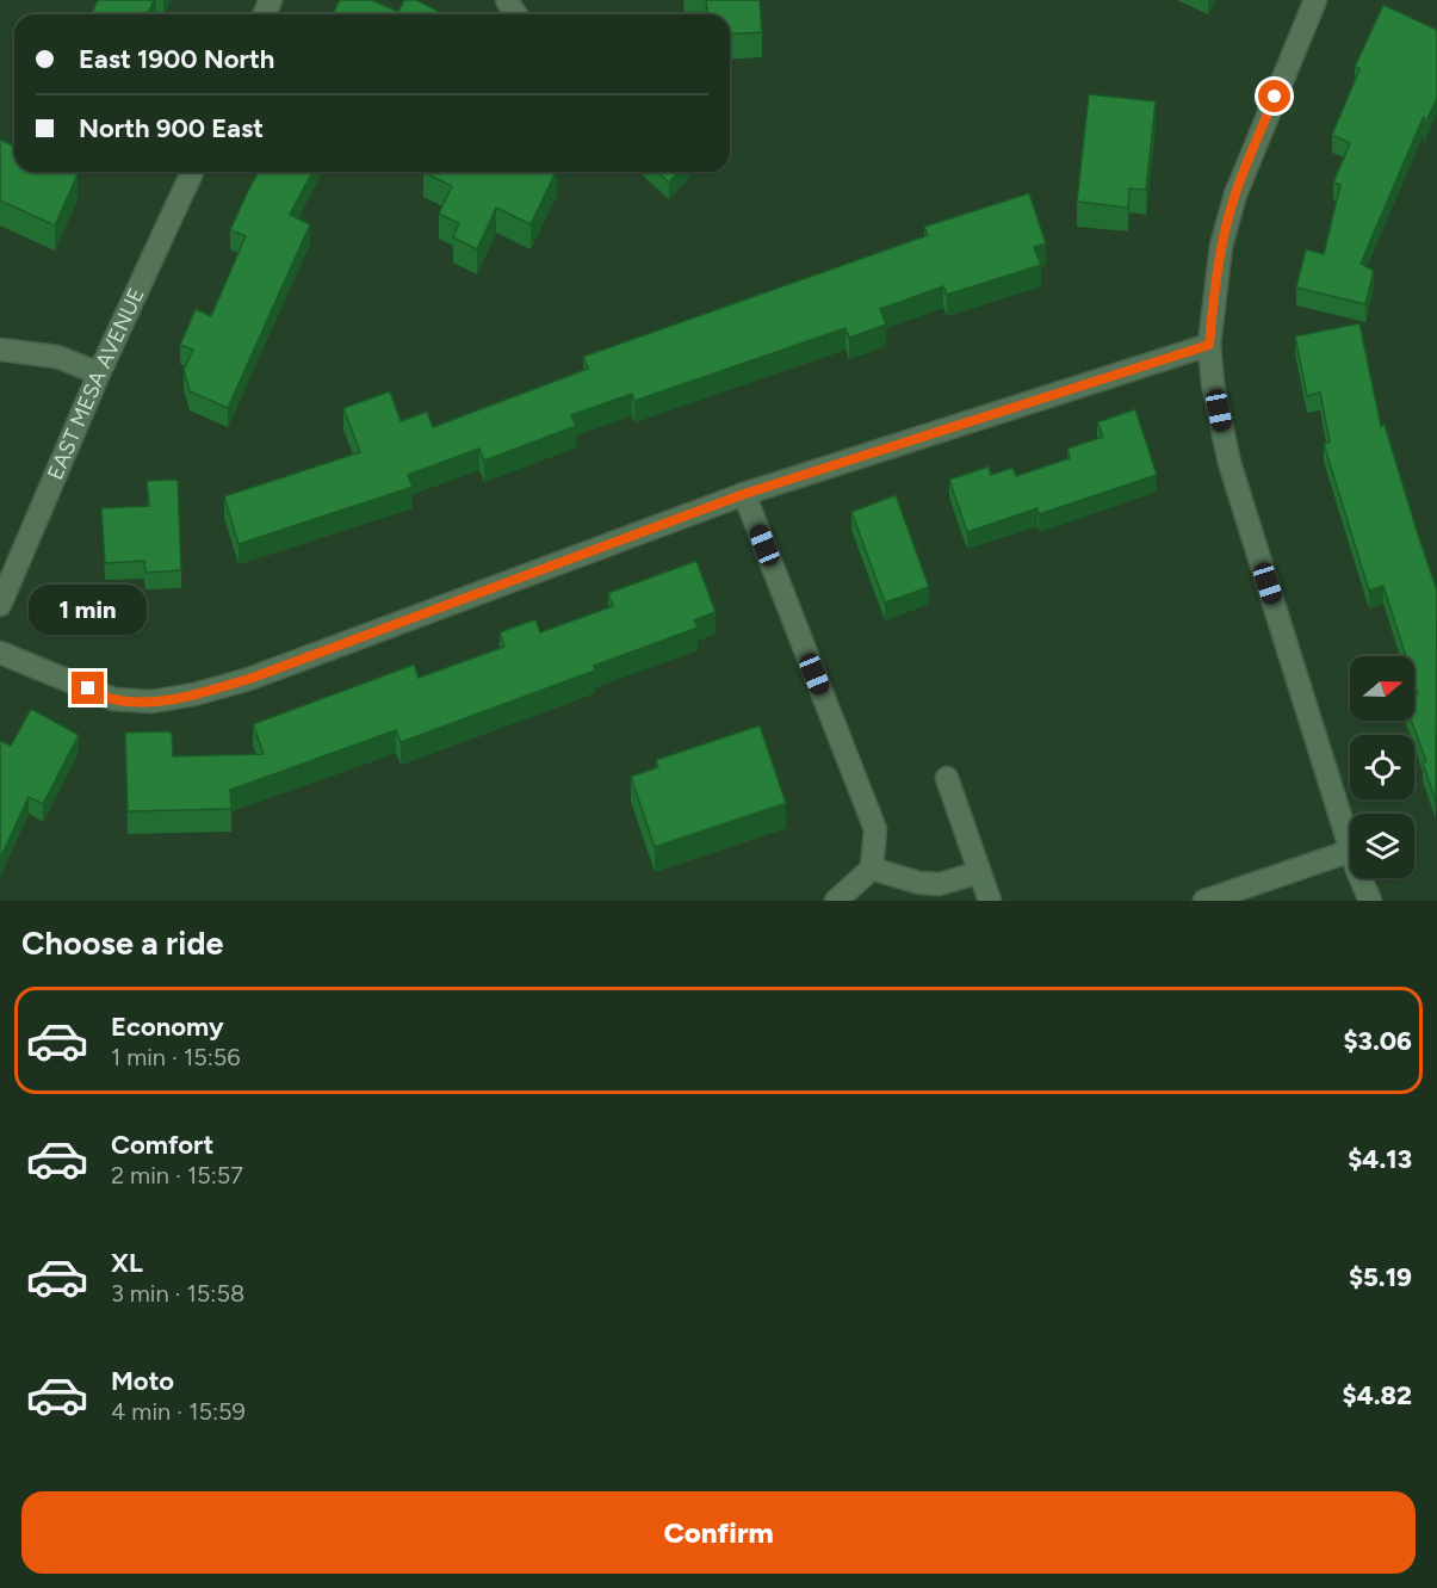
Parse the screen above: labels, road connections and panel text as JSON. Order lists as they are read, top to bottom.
{
  "streets": {
    "street": ["EAST MESA AVENUE"]
  },
  "north": "right",
  "page": {
    "banner": ["East 1900 North", "North 900 East"],
    "bubble": "1 min",
    "heading": "Choose a ride",
    "list": [
      {
        "name": "Economy",
        "note": "1 min · 15:56",
        "value": "$3.06"
      },
      {
        "name": "Comfort",
        "note": "2 min · 15:57",
        "value": "$4.13"
      },
      {
        "name": "XL",
        "note": "3 min · 15:58",
        "value": "$5.19"
      },
      {
        "name": "Moto",
        "note": "4 min · 15:59",
        "value": "$4.82"
      }
    ],
    "buttons": "Confirm"
  }
}
